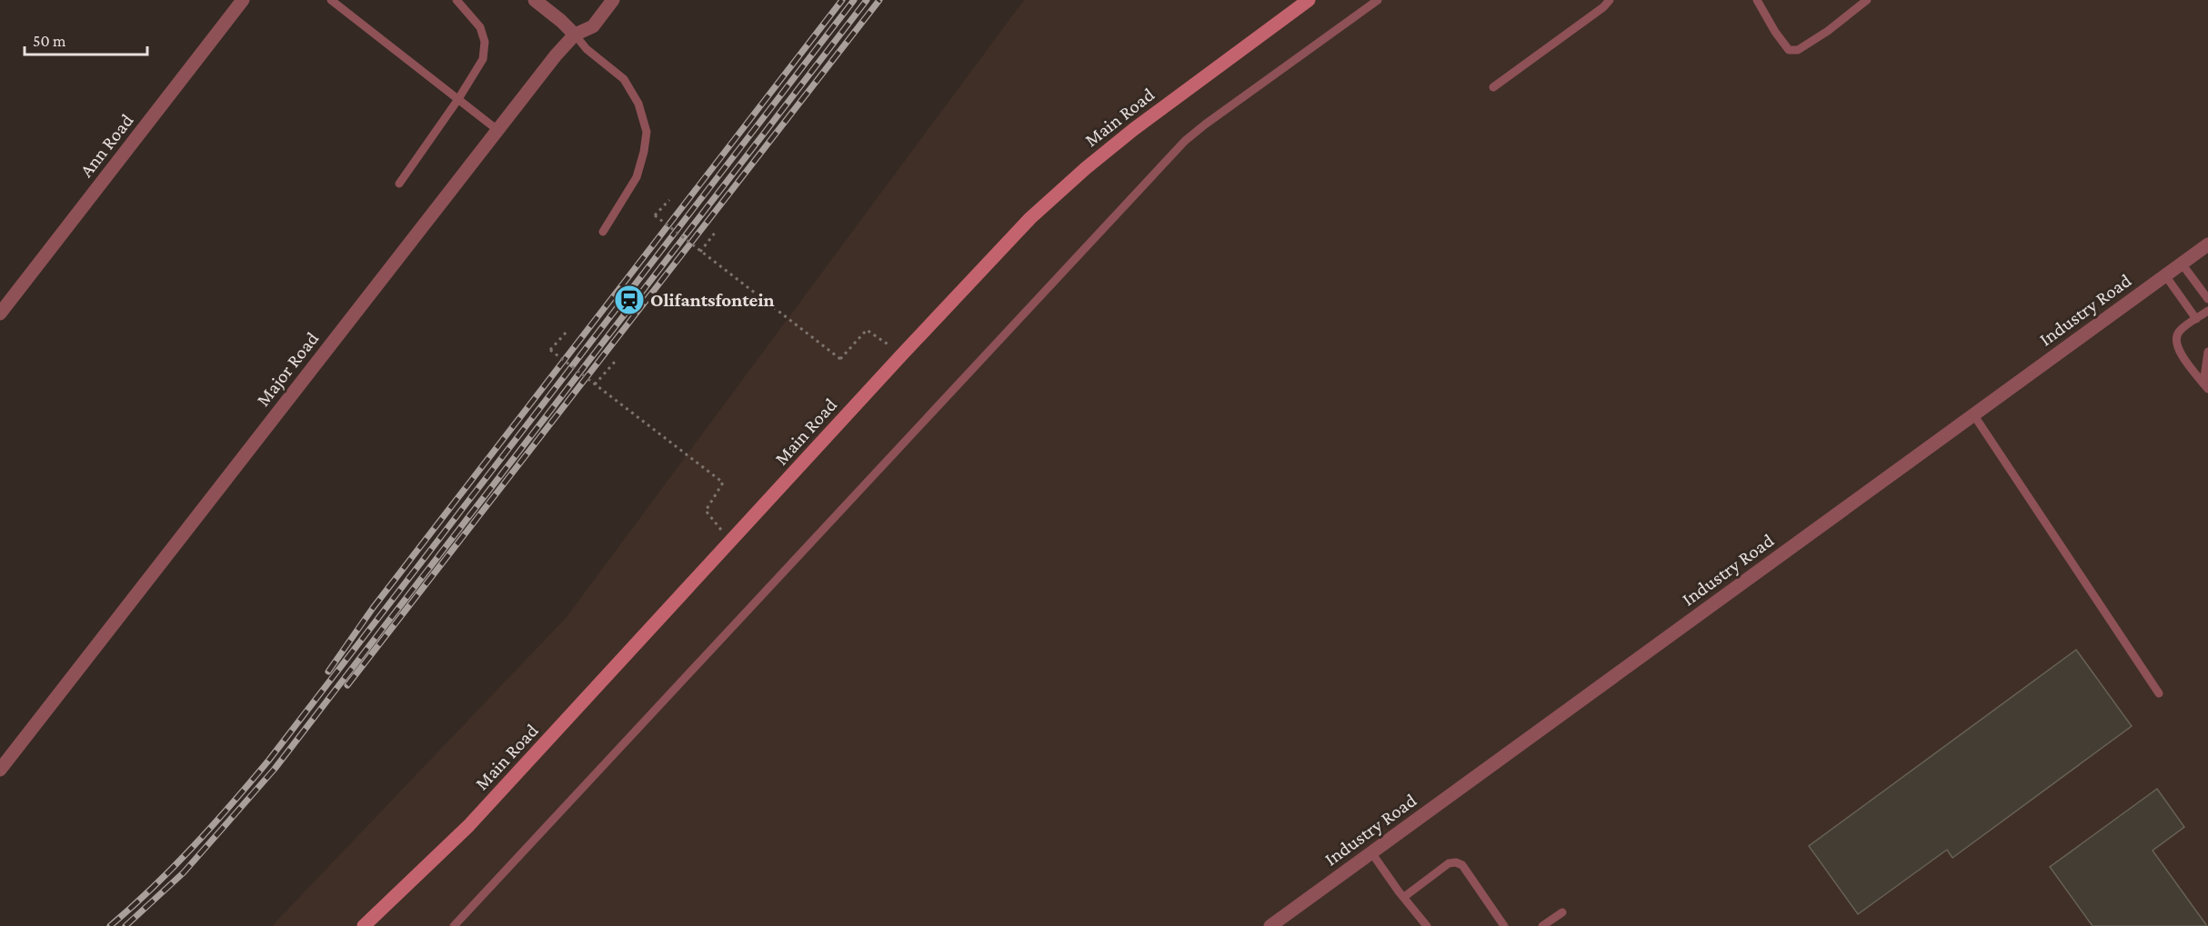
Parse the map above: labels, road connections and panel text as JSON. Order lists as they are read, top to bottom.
{
  "streets": {
    "main road": ["Main Road"],
    "street": ["Ann Road", "Industry Road", "Major Road"]
  },
  "places": {
    "station": ["Olifantsfontein"]
  },
  "scale_bar": "50 m"
}
